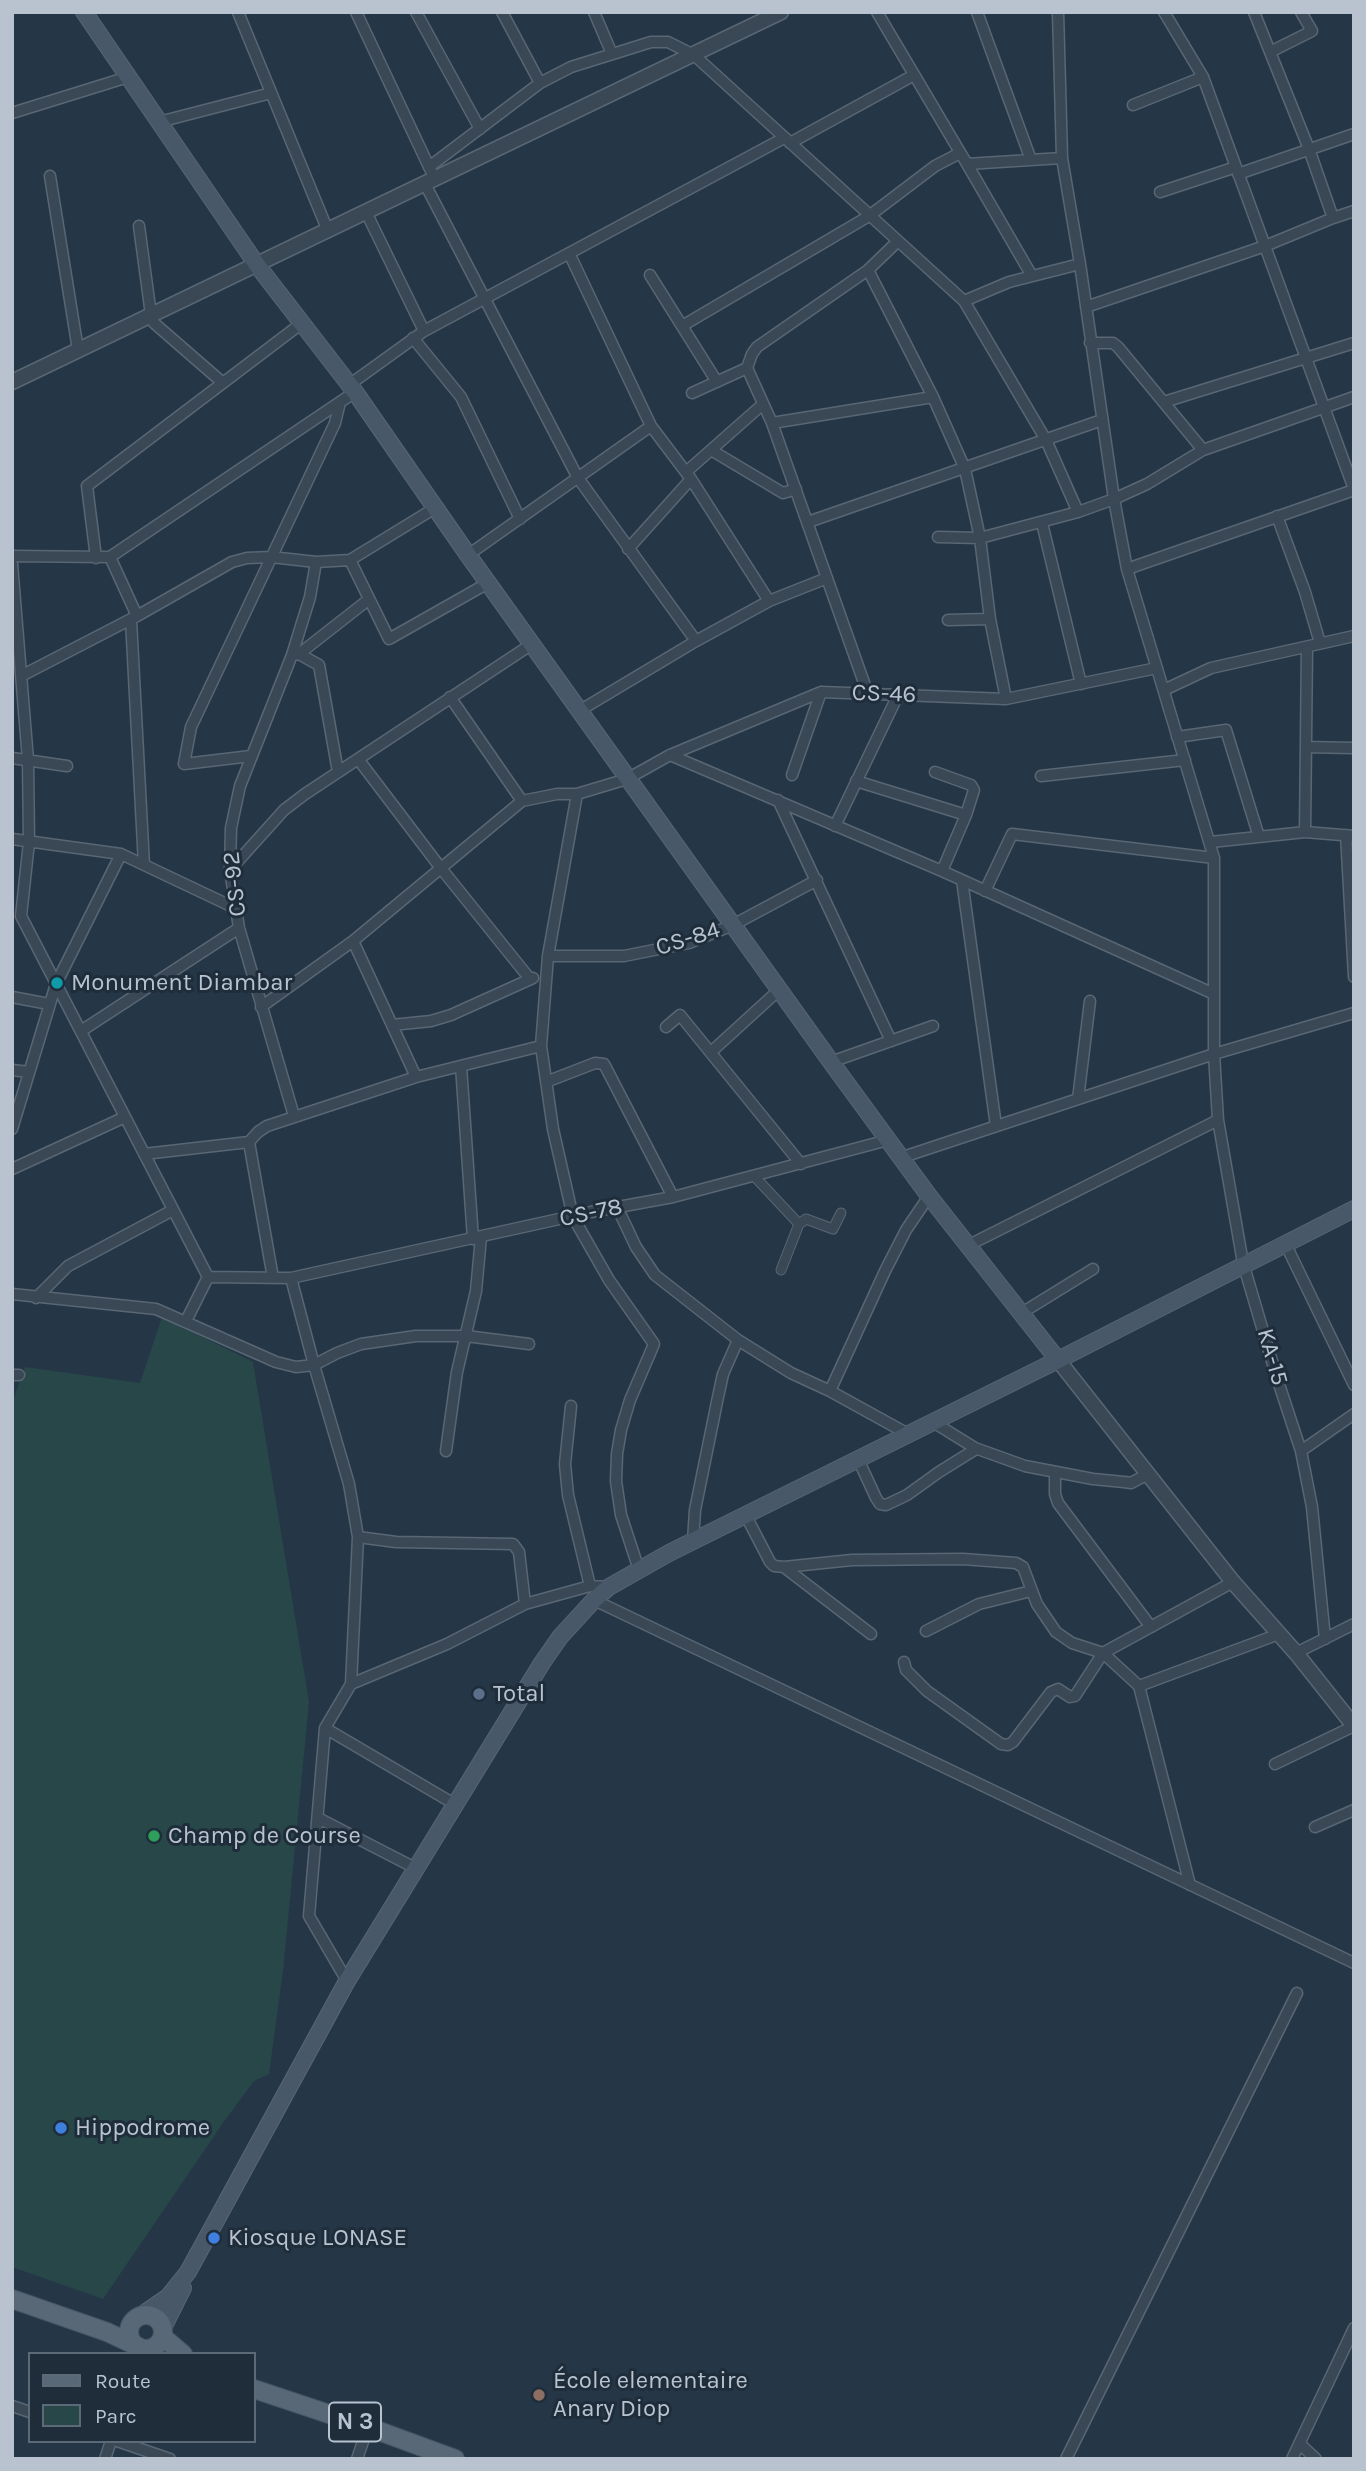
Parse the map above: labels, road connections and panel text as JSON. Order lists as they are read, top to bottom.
{
  "streets": {
    "main road": ["N 3"],
    "street": [
      "CS-46",
      "CS-92",
      "CS-84",
      "CS-78",
      "KA-15"
    ]
  },
  "crossings": [
    ["CS-46", "KA-15"]
  ],
  "places": [
    "Monument Diambar",
    "Total",
    "Champ de Course",
    "Hippodrome",
    "Kiosque LONASE",
    "École elementaire Anary Diop"
  ],
  "legend": ["Route", "Parc"]
}
